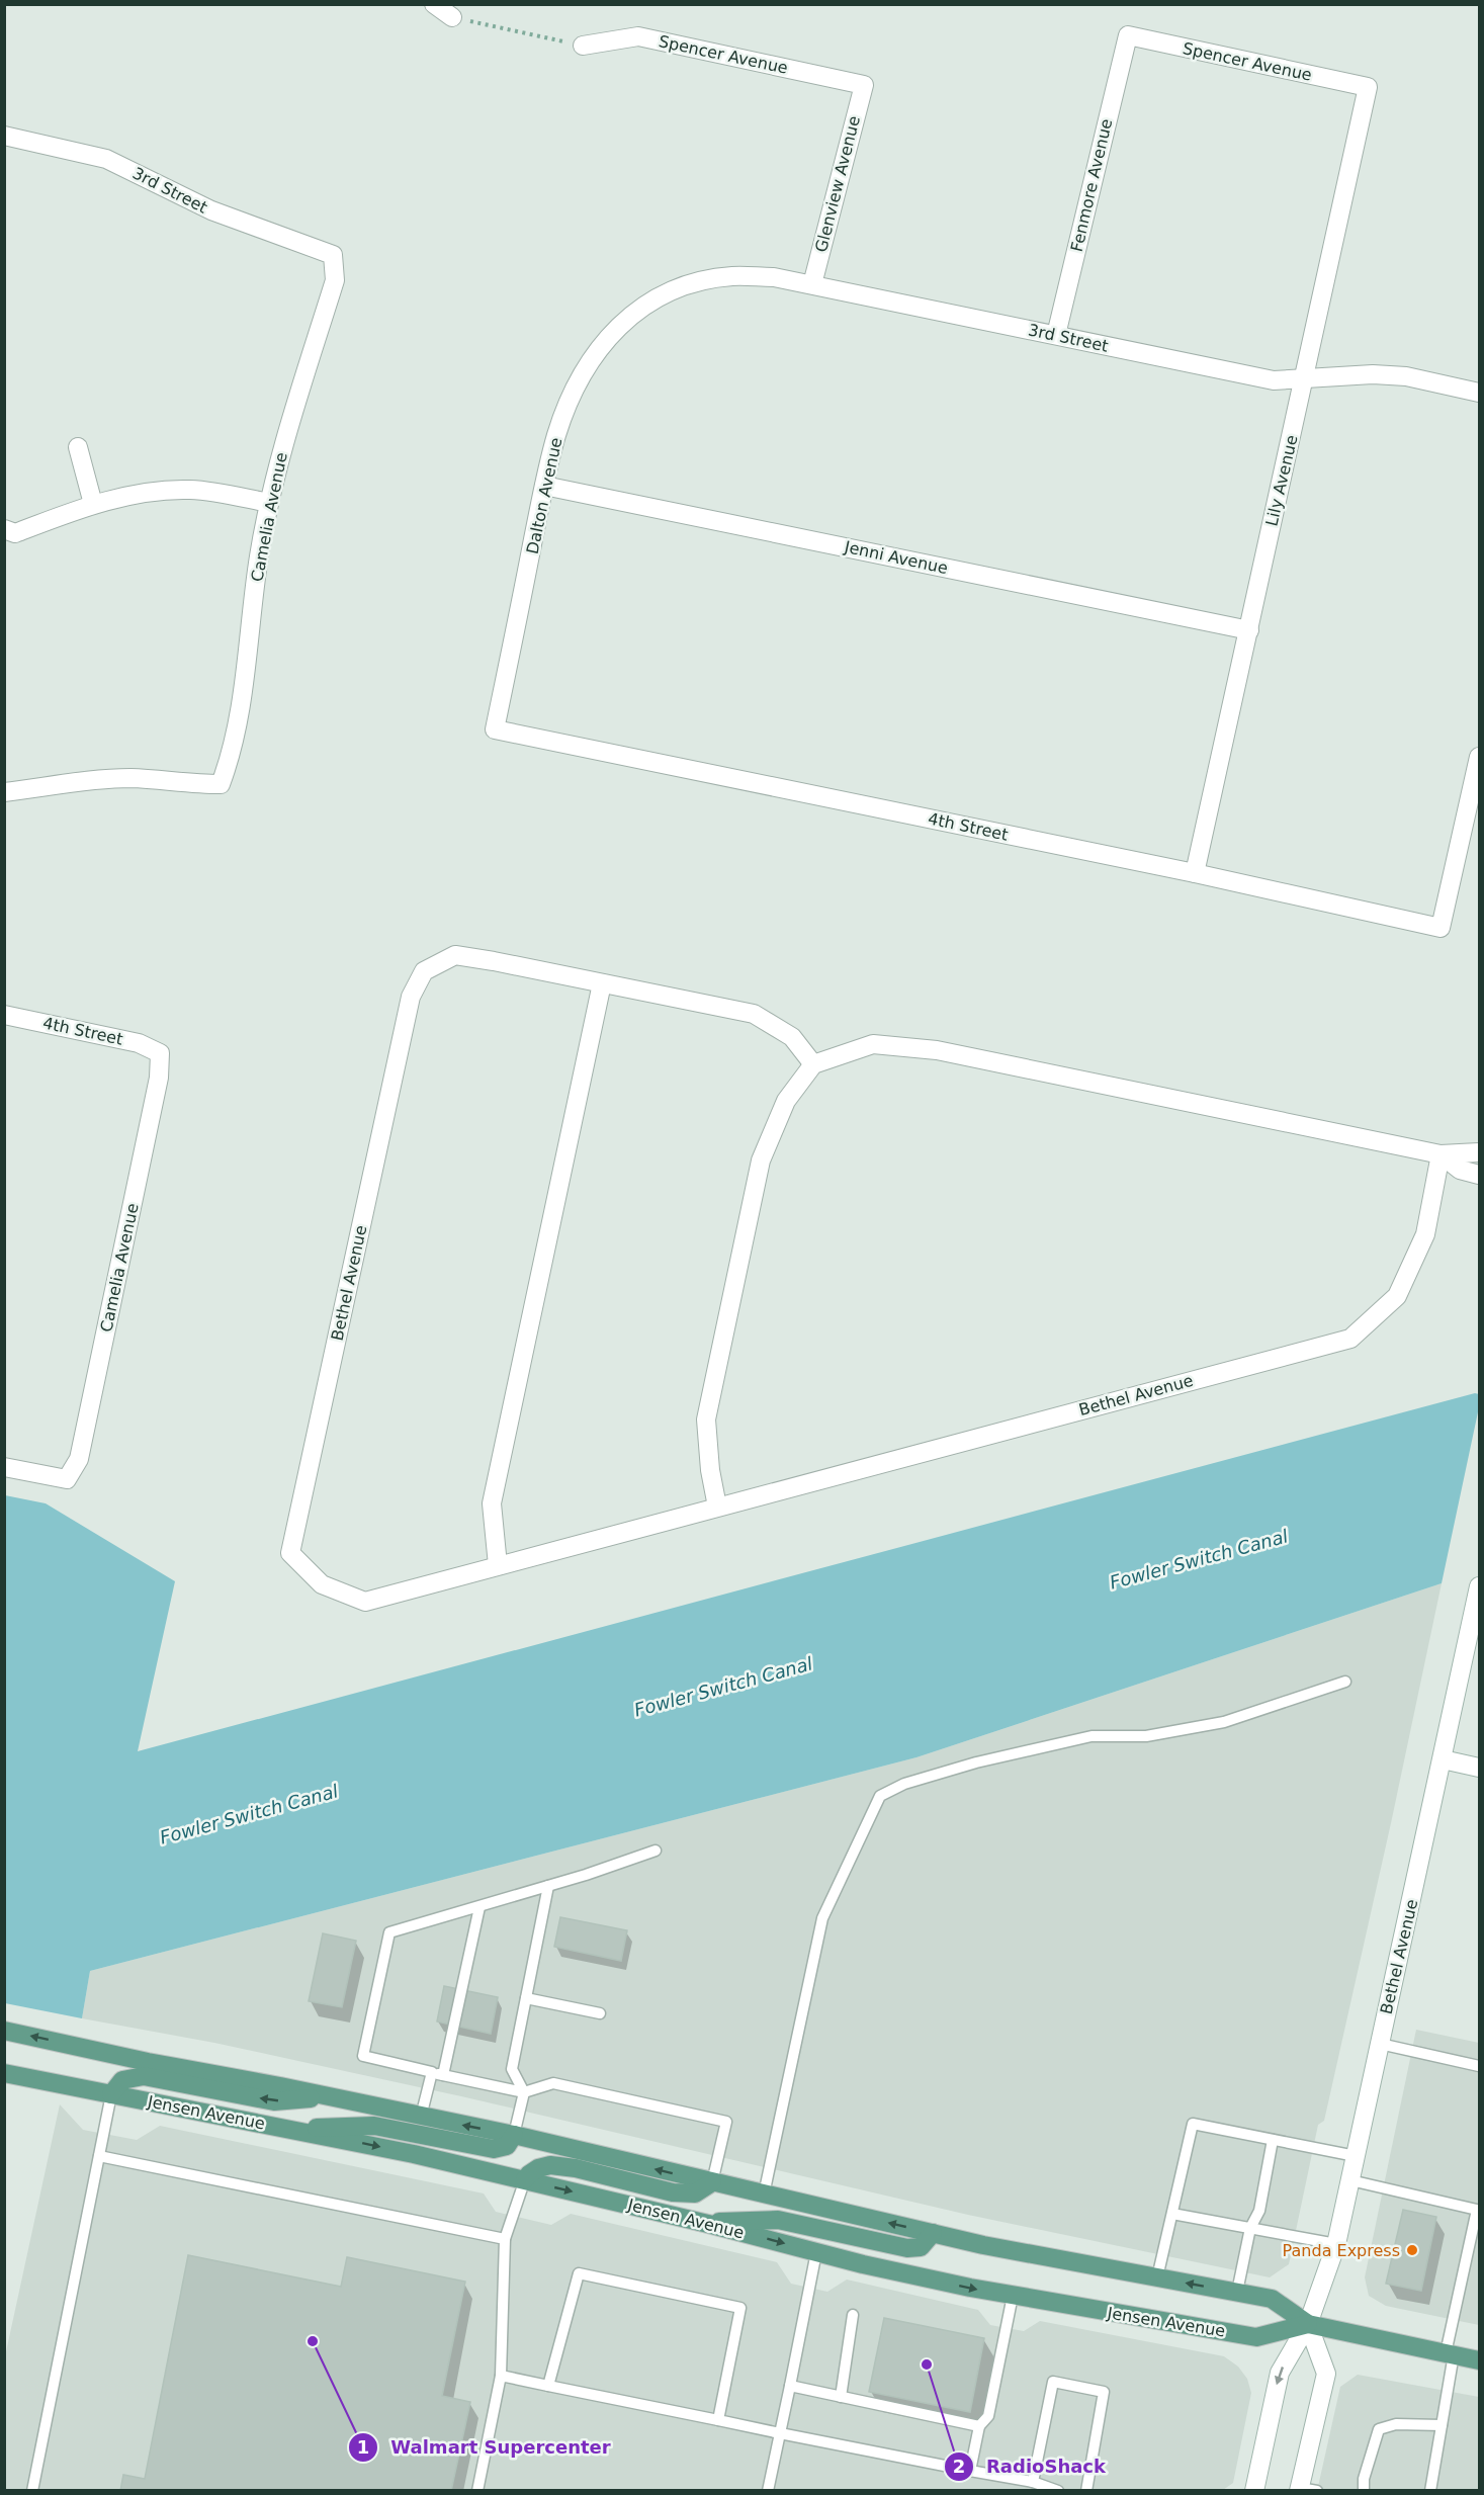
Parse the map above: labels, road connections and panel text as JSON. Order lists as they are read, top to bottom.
{
  "streets": {
    "main road": ["Jensen Avenue"],
    "street": [
      "Spencer Avenue",
      "Glenview Avenue",
      "Fenmore Avenue",
      "3rd Street",
      "Lily Avenue",
      "Dalton Avenue",
      "Camelia Avenue",
      "Jenni Avenue",
      "4th Street",
      "Bethel Avenue"
    ]
  },
  "crossings": [
    ["Spencer Avenue", "Glenview Avenue"],
    ["Spencer Avenue", "Fenmore Avenue"],
    ["Spencer Avenue", "Lily Avenue"],
    ["Glenview Avenue", "3rd Street"],
    ["Fenmore Avenue", "3rd Street"],
    ["3rd Street", "Lily Avenue"],
    ["3rd Street", "Dalton Avenue"],
    ["3rd Street", "Camelia Avenue"],
    ["Lily Avenue", "Jenni Avenue"],
    ["Lily Avenue", "4th Street"],
    ["Dalton Avenue", "Jenni Avenue"],
    ["Dalton Avenue", "4th Street"],
    ["Camelia Avenue", "4th Street"],
    ["Bethel Avenue", "Jensen Avenue"]
  ],
  "water": ["Fowler Switch Canal"],
  "places": ["Panda Express", "Walmart Supercenter", "RadioShack"]
}
